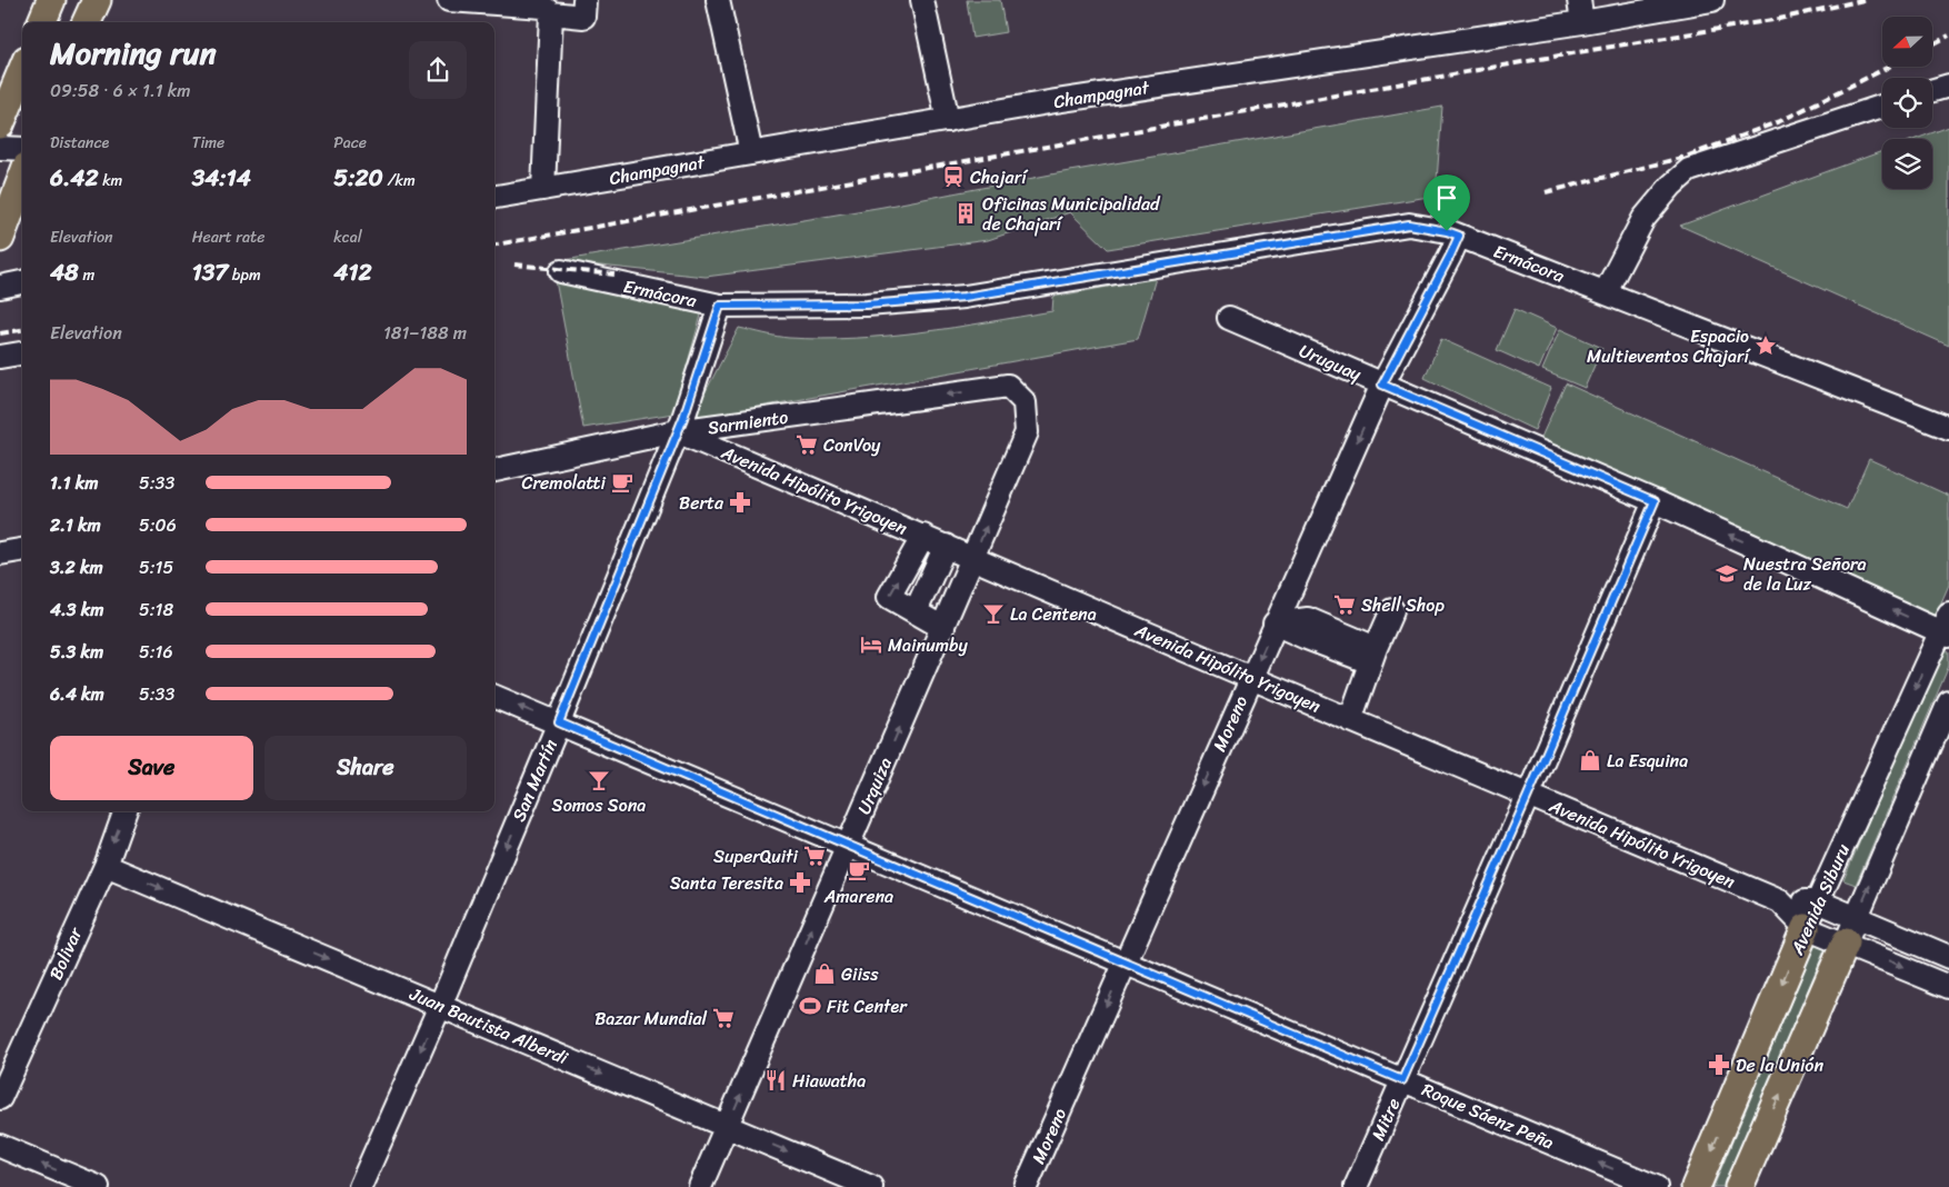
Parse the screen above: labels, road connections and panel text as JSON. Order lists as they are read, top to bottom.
{
  "streets": {
    "main road": ["Avenida Siburu"],
    "street": [
      "Champagnat",
      "Ermácora",
      "Uruguay",
      "Sarmiento",
      "Avenida Hipólito Yrigoyen",
      "Moreno",
      "San Martín",
      "Urquiza",
      "Bolivar",
      "Juan Bautista Alberdi",
      "Roque Sáenz Peña",
      "Mitre"
    ]
  },
  "crossings": [
    ["Ermácora", "Moreno"],
    ["Ermácora", "San Martín"],
    ["Uruguay", "Moreno"],
    ["Uruguay", "Avenida Siburu"],
    ["Uruguay", "Mitre"],
    ["Sarmiento", "Avenida Hipólito Yrigoyen"],
    ["Sarmiento", "San Martín"],
    ["Sarmiento", "Urquiza"],
    ["Avenida Hipólito Yrigoyen", "Moreno"],
    ["Avenida Hipólito Yrigoyen", "San Martín"],
    ["Avenida Hipólito Yrigoyen", "Urquiza"],
    ["Avenida Hipólito Yrigoyen", "Avenida Siburu"],
    ["Avenida Hipólito Yrigoyen", "Mitre"],
    ["Moreno", "Roque Sáenz Peña"],
    ["San Martín", "Juan Bautista Alberdi"],
    ["San Martín", "Roque Sáenz Peña"],
    ["Urquiza", "Juan Bautista Alberdi"],
    ["Urquiza", "Roque Sáenz Peña"],
    ["Bolivar", "Juan Bautista Alberdi"],
    ["Roque Sáenz Peña", "Mitre"]
  ],
  "one_way": [
    "Uruguay",
    "Sarmiento",
    "Moreno",
    "San Martín",
    "Urquiza",
    "Juan Bautista Alberdi"
  ],
  "places": {
    "station": ["Chajarí"],
    "building": ["Oficinas Municipalidad de Chajarí"],
    "place": ["Espacio Multieventos Chajarí"],
    "supermarket": [
      "ConVoy",
      "Shell Shop",
      "SuperQuiti",
      "Bazar Mundial"
    ],
    "cafe": ["Cremolatti", "Amarena"],
    "pharmacy": ["Berta", "Santa Teresita", "De la Unión"],
    "school or university": ["Nuestra Señora de la Luz"],
    "bar": ["La Centena", "Somos Sona"],
    "hotel": ["Mainumby"],
    "shop": ["La Esquina", "Giiss"],
    "sports": ["Fit Center"],
    "restaurant": ["Hiawatha"]
  },
  "north": "left",
  "page": {
    "heading": ["Morning run", "09:58 · 6 × 1.1 km"],
    "stats": [
      ["Distance", "6.42 km"],
      ["Time", "34:14"],
      ["Pace", "5:20 /km"],
      ["Elevation", "48 m"],
      ["Heart rate", "137 bpm"],
      ["kcal", "412"]
    ],
    "chart": ["Elevation", "181–188 m"],
    "list": [
      {
        "name": "1.1 km",
        "note": "5:33"
      },
      {
        "name": "2.1 km",
        "note": "5:06"
      },
      {
        "name": "3.2 km",
        "note": "5:15"
      },
      {
        "name": "4.3 km",
        "note": "5:18"
      },
      {
        "name": "5.3 km",
        "note": "5:16"
      },
      {
        "name": "6.4 km",
        "note": "5:33"
      }
    ],
    "buttons": ["Save", "Share"]
  }
}
